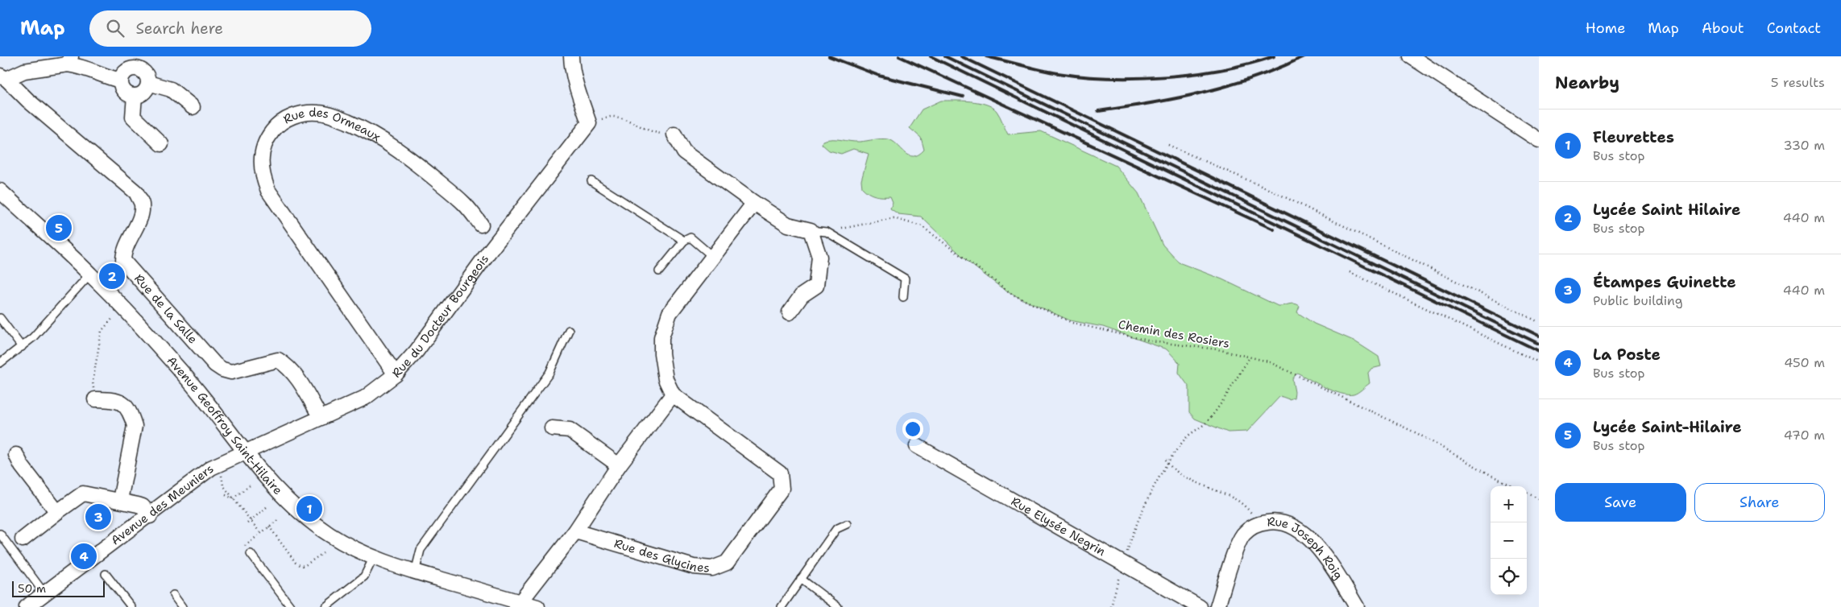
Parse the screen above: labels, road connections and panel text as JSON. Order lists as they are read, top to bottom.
{
  "streets": {
    "street": [
      "Rue des Ormeaux",
      "Rue de la Salle",
      "Rue du Docteur Bourgeois",
      "Avenue Geoffroy Saint-Hilaire",
      "Avenue des Meuniers",
      "Rue Elysée Negrin",
      "Rue Joseph Roig",
      "Rue des Glycines"
    ],
    "path": ["Chemin des Rosiers"]
  },
  "crossings": [
    ["Rue des Ormeaux", "Rue du Docteur Bourgeois"],
    ["Rue de la Salle", "Rue du Docteur Bourgeois"],
    ["Rue du Docteur Bourgeois", "Avenue Geoffroy Saint-Hilaire"],
    ["Rue du Docteur Bourgeois", "Avenue des Meuniers"],
    ["Avenue Geoffroy Saint-Hilaire", "Avenue des Meuniers"]
  ],
  "scale_bar": "50 m",
  "page": {
    "header": "Map",
    "search": "Search here",
    "nav": [
      "Home",
      "Map",
      "About",
      "Contact"
    ],
    "heading": ["Nearby", "5 results"],
    "list": [
      {
        "mark": "1",
        "name": "Fleurettes",
        "note": "Bus stop",
        "value": "330 m"
      },
      {
        "mark": "2",
        "name": "Lycée Saint Hilaire",
        "note": "Bus stop",
        "value": "440 m"
      },
      {
        "mark": "3",
        "name": "Étampes Guinette",
        "note": "Public building",
        "value": "440 m"
      },
      {
        "mark": "4",
        "name": "La Poste",
        "note": "Bus stop",
        "value": "450 m"
      },
      {
        "mark": "5",
        "name": "Lycée Saint-Hilaire",
        "note": "Bus stop",
        "value": "470 m"
      }
    ],
    "pins": [
      "5",
      "2",
      "1",
      "3",
      "4"
    ],
    "buttons": ["Save", "Share"],
    "map_buttons": ["+", "−"],
    "scale": "50 m"
  }
}
